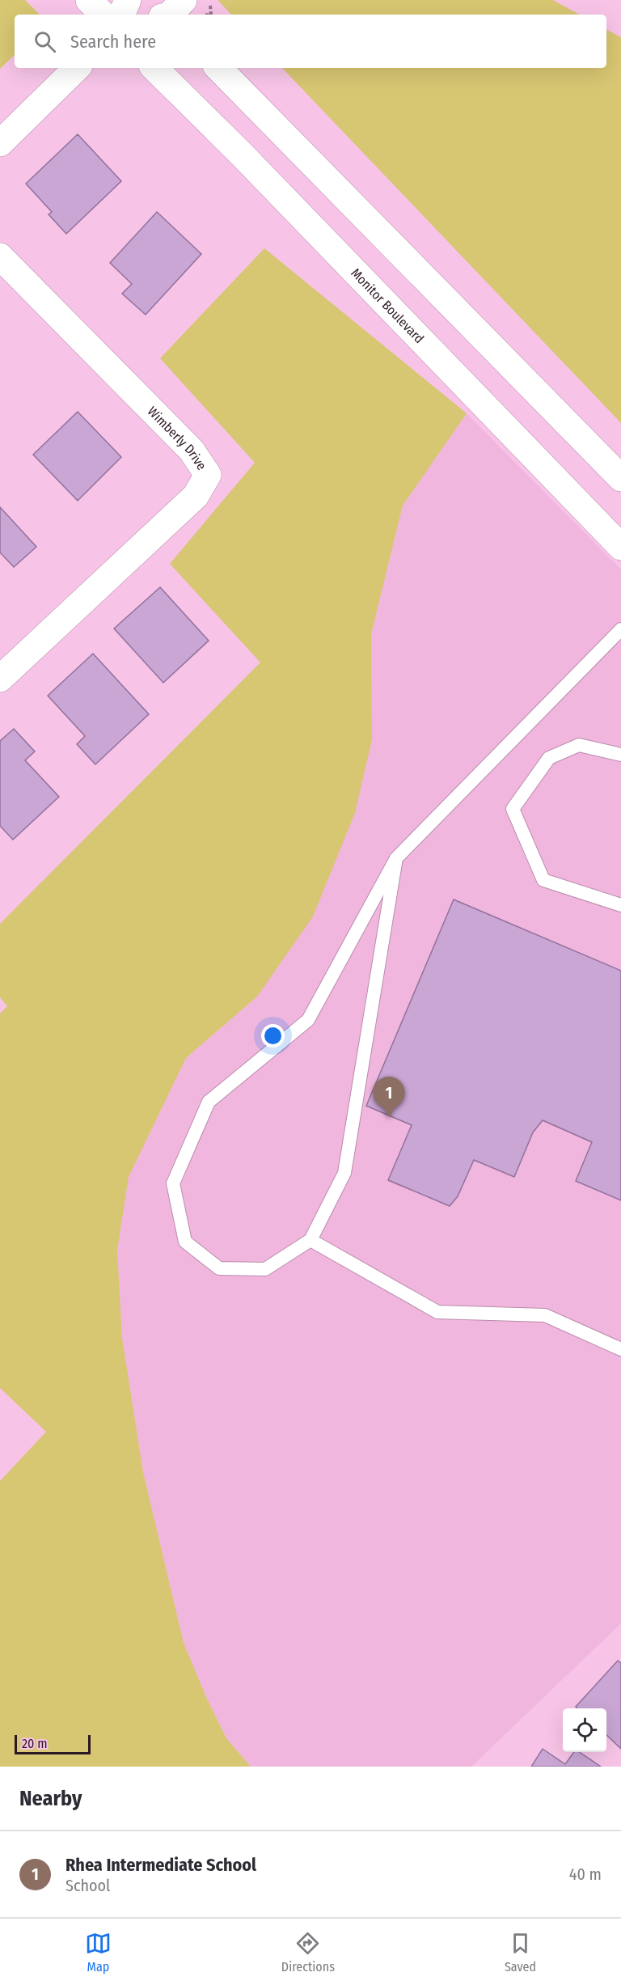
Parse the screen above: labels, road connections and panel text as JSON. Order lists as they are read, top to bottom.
{
  "streets": {
    "street": ["Monitor Boulevard", "Wimberly Drive"]
  },
  "scale_bar": "20 m",
  "page": {
    "search": "Search here",
    "pins": "1",
    "scale": "20 m",
    "heading": "Nearby",
    "list": [
      {
        "mark": "1",
        "name": "Rhea Intermediate School",
        "note": "School",
        "value": "40 m"
      }
    ],
    "nav": ["Map", "Directions", "Saved"]
  }
}
